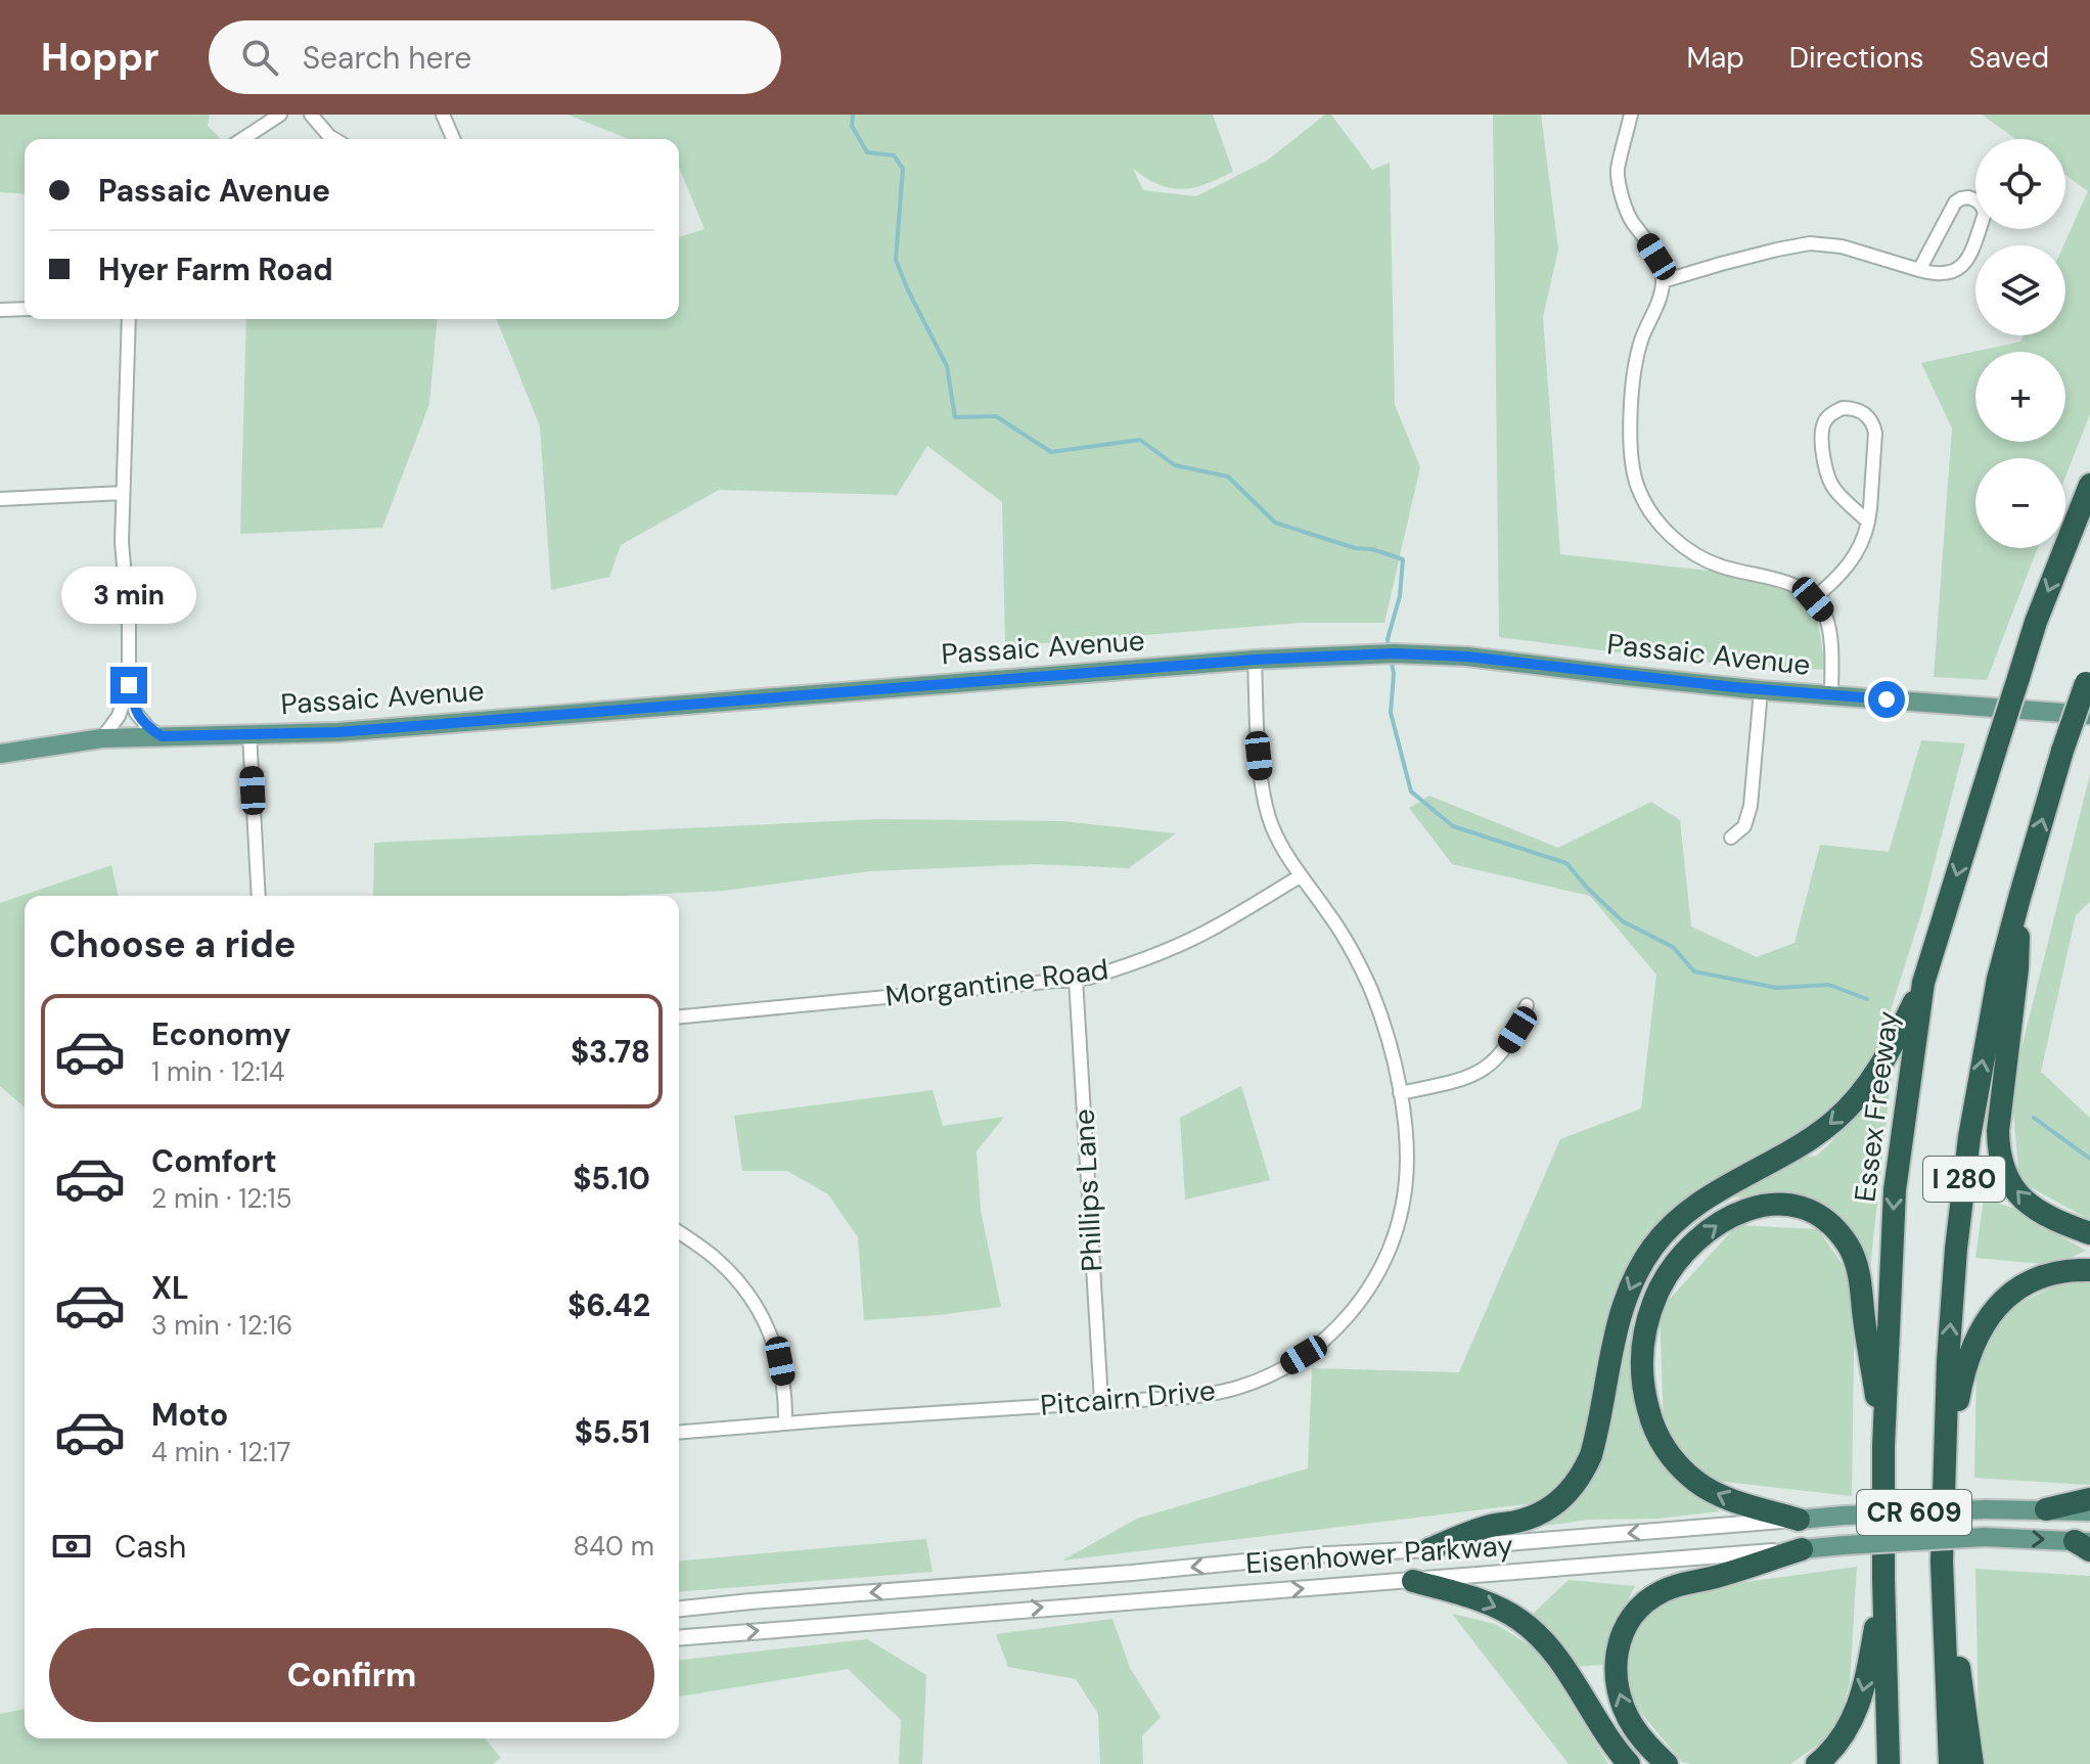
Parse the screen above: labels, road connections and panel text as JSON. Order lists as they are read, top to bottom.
{
  "streets": {
    "highway": ["Essex Freeway", "I 280"],
    "main road": ["Passaic Avenue", "CR 609", "Eisenhower Parkway"],
    "street": ["Morgantine Road", "Phillips Lane", "Pitcairn Drive"]
  },
  "crossings": [
    ["Passaic Avenue", "Pitcairn Drive"],
    ["Morgantine Road", "Phillips Lane"],
    ["Morgantine Road", "Pitcairn Drive"],
    ["Phillips Lane", "Pitcairn Drive"]
  ],
  "page": {
    "header": "Hoppr",
    "search": "Search here",
    "nav": ["Map", "Directions", "Saved"],
    "map_buttons": ["+", "−"],
    "banner": ["Passaic Avenue", "Hyer Farm Road"],
    "bubble": "3 min",
    "heading": "Choose a ride",
    "list": [
      {
        "name": "Economy",
        "note": "1 min · 12:14",
        "value": "$3.78"
      },
      {
        "name": "Comfort",
        "note": "2 min · 12:15",
        "value": "$5.10"
      },
      {
        "name": "XL",
        "note": "3 min · 12:16",
        "value": "$6.42"
      },
      {
        "name": "Moto",
        "note": "4 min · 12:17",
        "value": "$5.51"
      }
    ],
    "pay": ["Cash", "840 m"],
    "buttons": "Confirm"
  }
}
